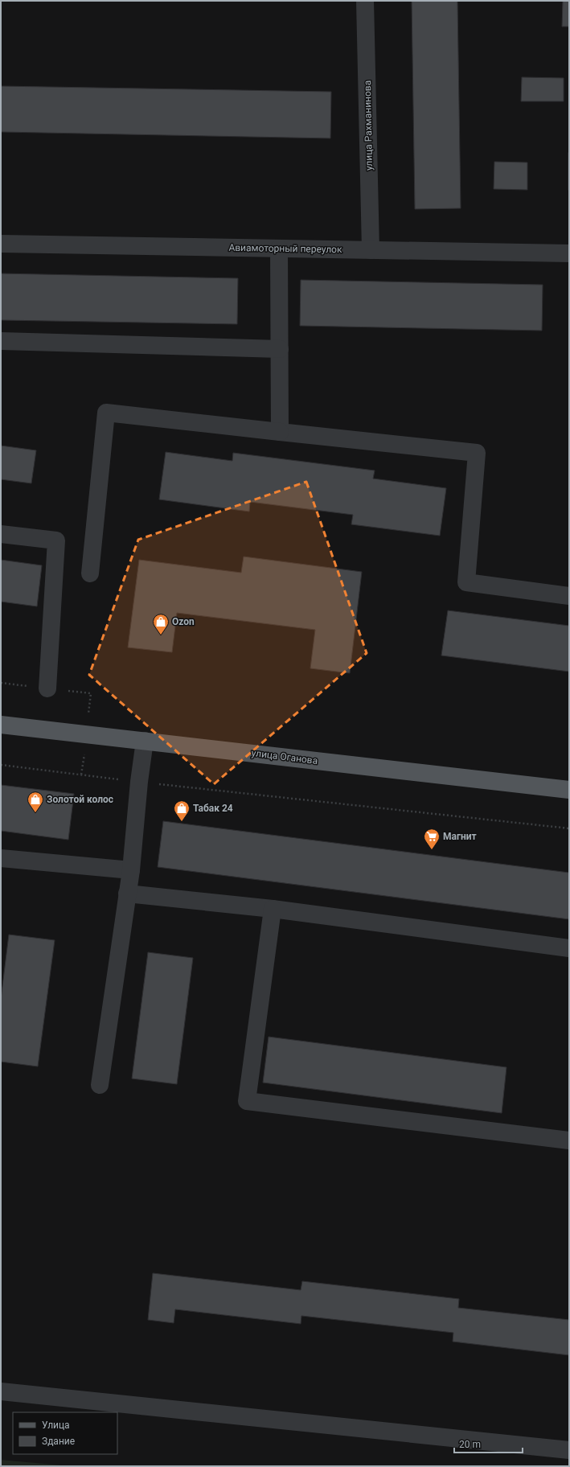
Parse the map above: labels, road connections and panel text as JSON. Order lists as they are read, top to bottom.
{
  "streets": {
    "main road": ["улица Оганова"],
    "street": ["улица Рахманинова", "Авиамоторный переулок"]
  },
  "crossings": [
    ["улица Рахманинова", "Авиамоторный переулок"]
  ],
  "places": {
    "shop": ["Ozon", "Золотой колос", "Табак 24"],
    "supermarket": ["Магнит"]
  },
  "legend": ["Улица", "Здание"],
  "scale_bar": "20 m"
}
